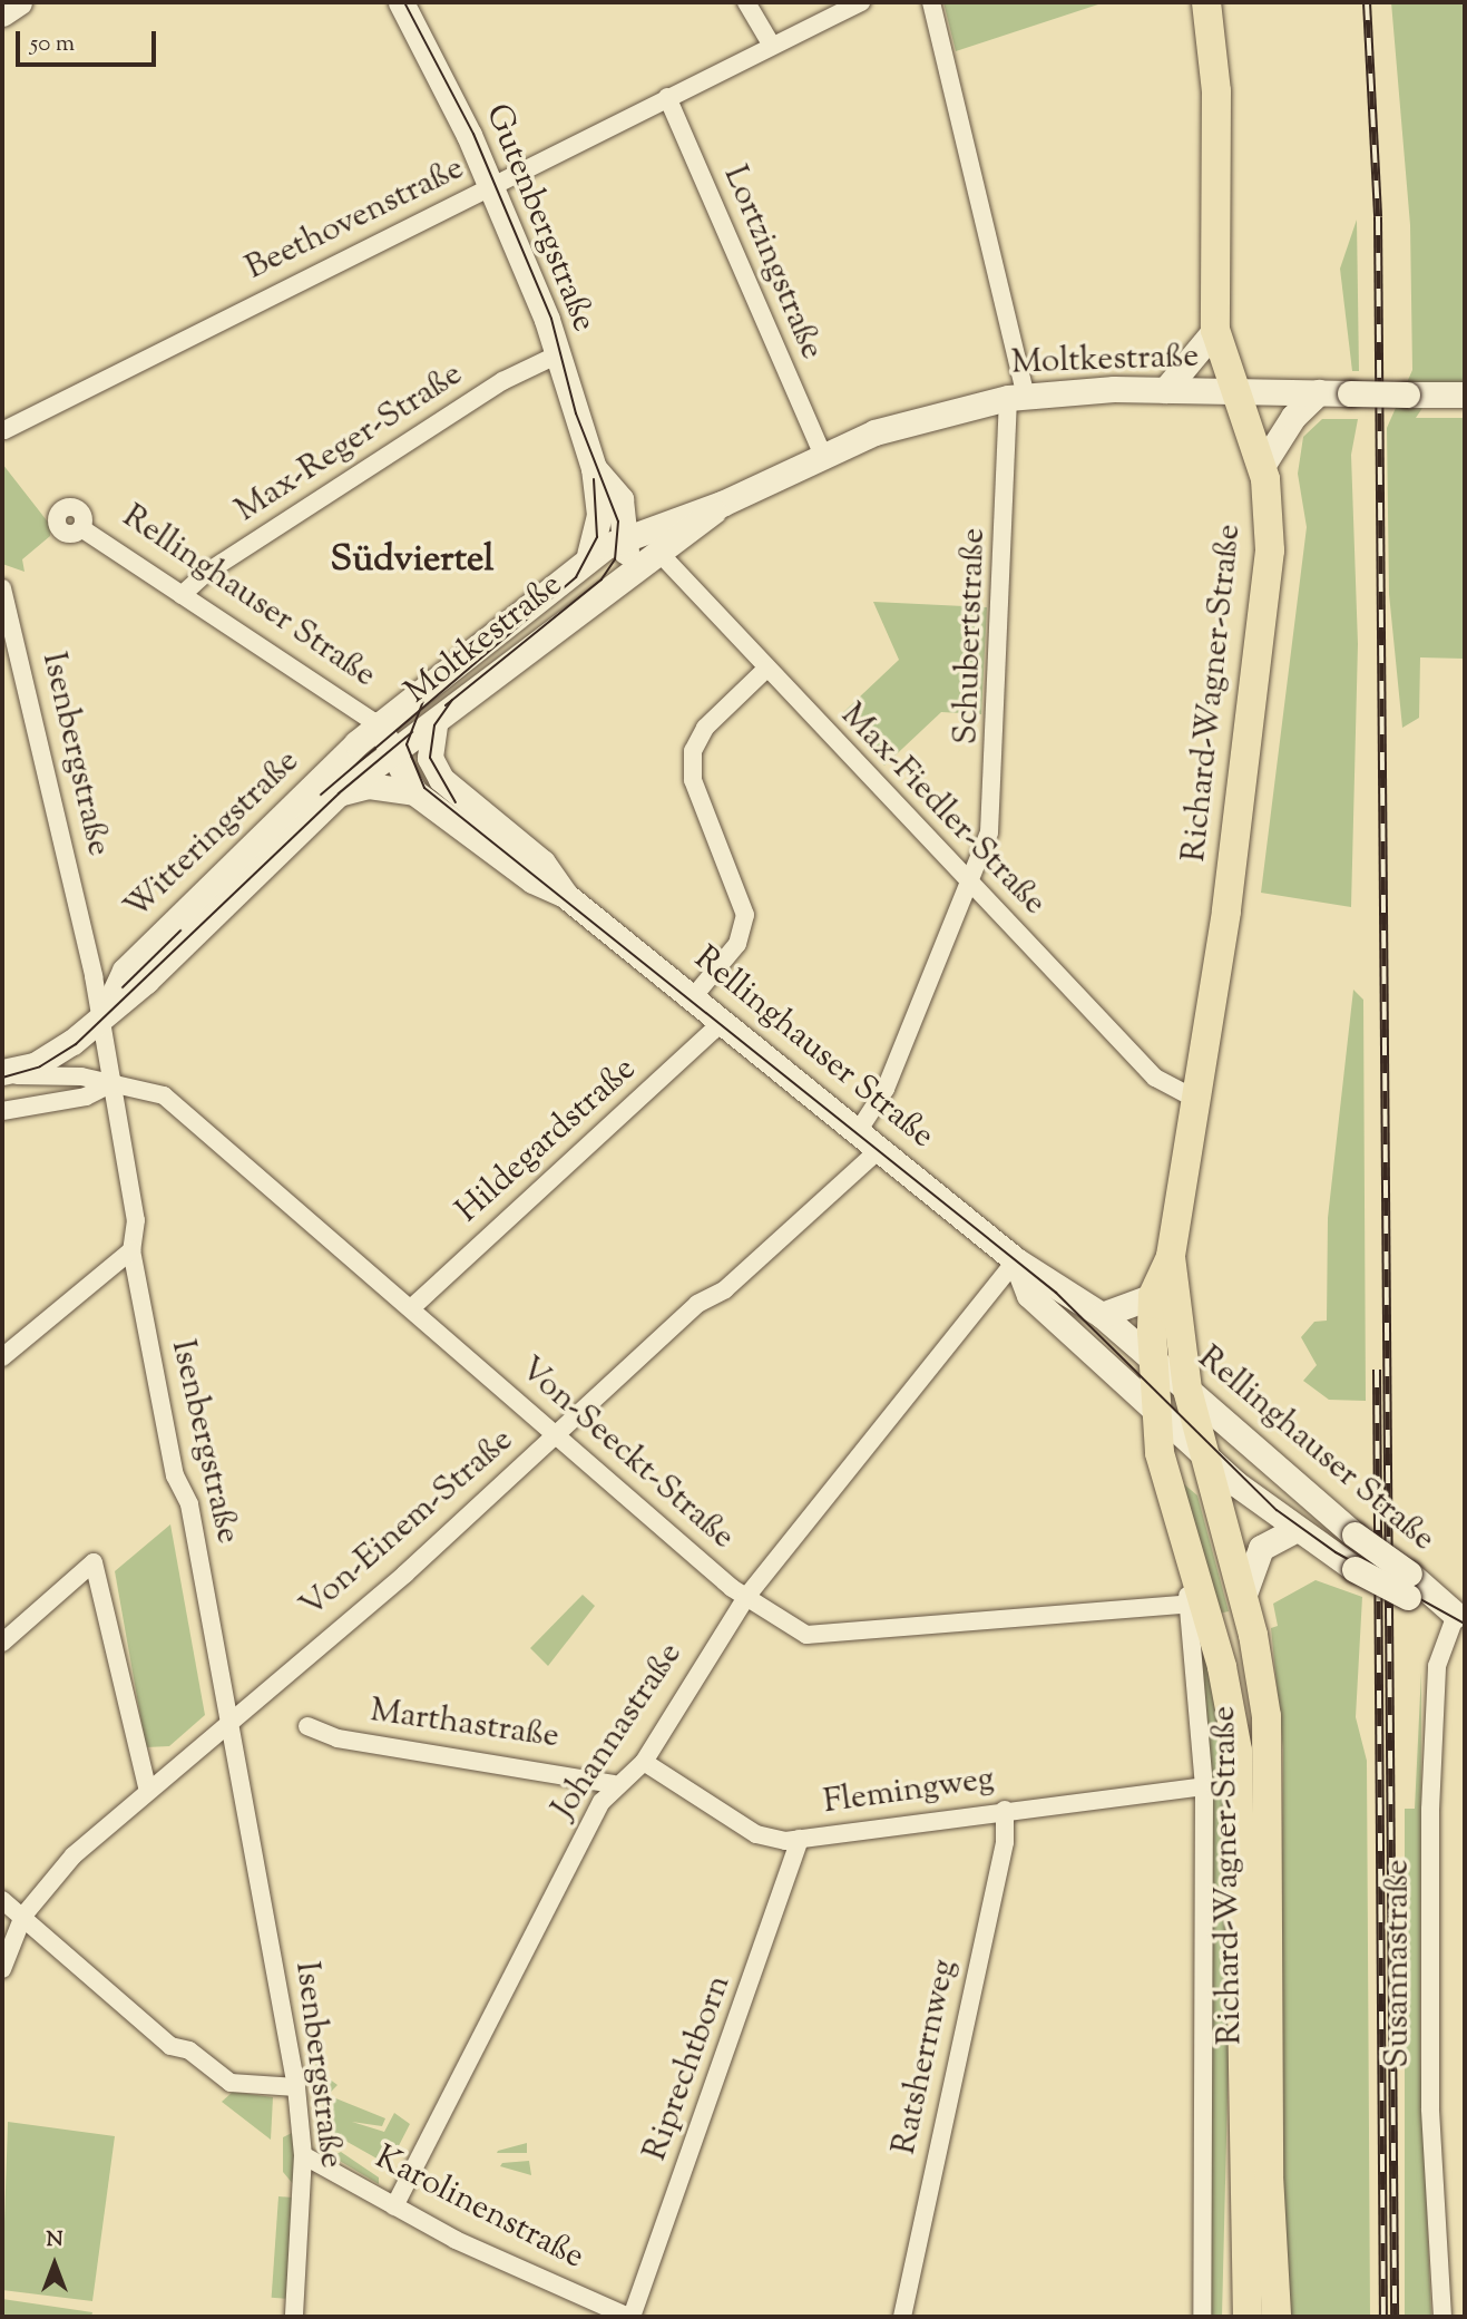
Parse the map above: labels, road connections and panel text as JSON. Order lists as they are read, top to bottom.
{
  "streets": {
    "main road": ["Richard-Wagner-Straße"],
    "street": [
      "Gutenbergstraße",
      "Beethovenstraße",
      "Lortzingstraße",
      "Moltkestraße",
      "Max-Reger-Straße",
      "Rellinghauser Straße",
      "Schubertstraße",
      "Isenbergstraße",
      "Max-Fiedler-Straße",
      "Witteringstraße",
      "Hildegardstraße",
      "Von-Seeckt-Straße",
      "Von-Einem-Straße",
      "Marthastraße",
      "Johannastraße",
      "Flemingweg",
      "Susannastraße",
      "Ratsherrnweg",
      "Riprechtborn",
      "Karolinenstraße"
    ]
  },
  "crossings": [
    ["Gutenbergstraße", "Beethovenstraße"],
    ["Gutenbergstraße", "Moltkestraße"],
    ["Gutenbergstraße", "Max-Reger-Straße"],
    ["Beethovenstraße", "Lortzingstraße"],
    ["Lortzingstraße", "Moltkestraße"],
    ["Moltkestraße", "Rellinghauser Straße"],
    ["Moltkestraße", "Schubertstraße"],
    ["Moltkestraße", "Richard-Wagner-Straße"],
    ["Moltkestraße", "Max-Fiedler-Straße"],
    ["Moltkestraße", "Witteringstraße"],
    ["Max-Reger-Straße", "Rellinghauser Straße"],
    ["Rellinghauser Straße", "Schubertstraße"],
    ["Rellinghauser Straße", "Richard-Wagner-Straße"],
    ["Rellinghauser Straße", "Witteringstraße"],
    ["Rellinghauser Straße", "Hildegardstraße"],
    ["Rellinghauser Straße", "Von-Einem-Straße"],
    ["Rellinghauser Straße", "Johannastraße"],
    ["Rellinghauser Straße", "Susannastraße"],
    ["Schubertstraße", "Max-Fiedler-Straße"],
    ["Richard-Wagner-Straße", "Max-Fiedler-Straße"],
    ["Richard-Wagner-Straße", "Von-Seeckt-Straße"],
    ["Richard-Wagner-Straße", "Flemingweg"],
    ["Isenbergstraße", "Witteringstraße"],
    ["Isenbergstraße", "Von-Seeckt-Straße"],
    ["Isenbergstraße", "Von-Einem-Straße"],
    ["Isenbergstraße", "Karolinenstraße"],
    ["Witteringstraße", "Von-Seeckt-Straße"],
    ["Hildegardstraße", "Von-Seeckt-Straße"],
    ["Von-Seeckt-Straße", "Von-Einem-Straße"],
    ["Von-Seeckt-Straße", "Johannastraße"],
    ["Marthastraße", "Johannastraße"],
    ["Johannastraße", "Flemingweg"],
    ["Johannastraße", "Karolinenstraße"],
    ["Flemingweg", "Ratsherrnweg"],
    ["Flemingweg", "Riprechtborn"],
    ["Riprechtborn", "Karolinenstraße"]
  ],
  "districts": ["Südviertel"],
  "scale_bar": "50 m",
  "north": "top"
}
